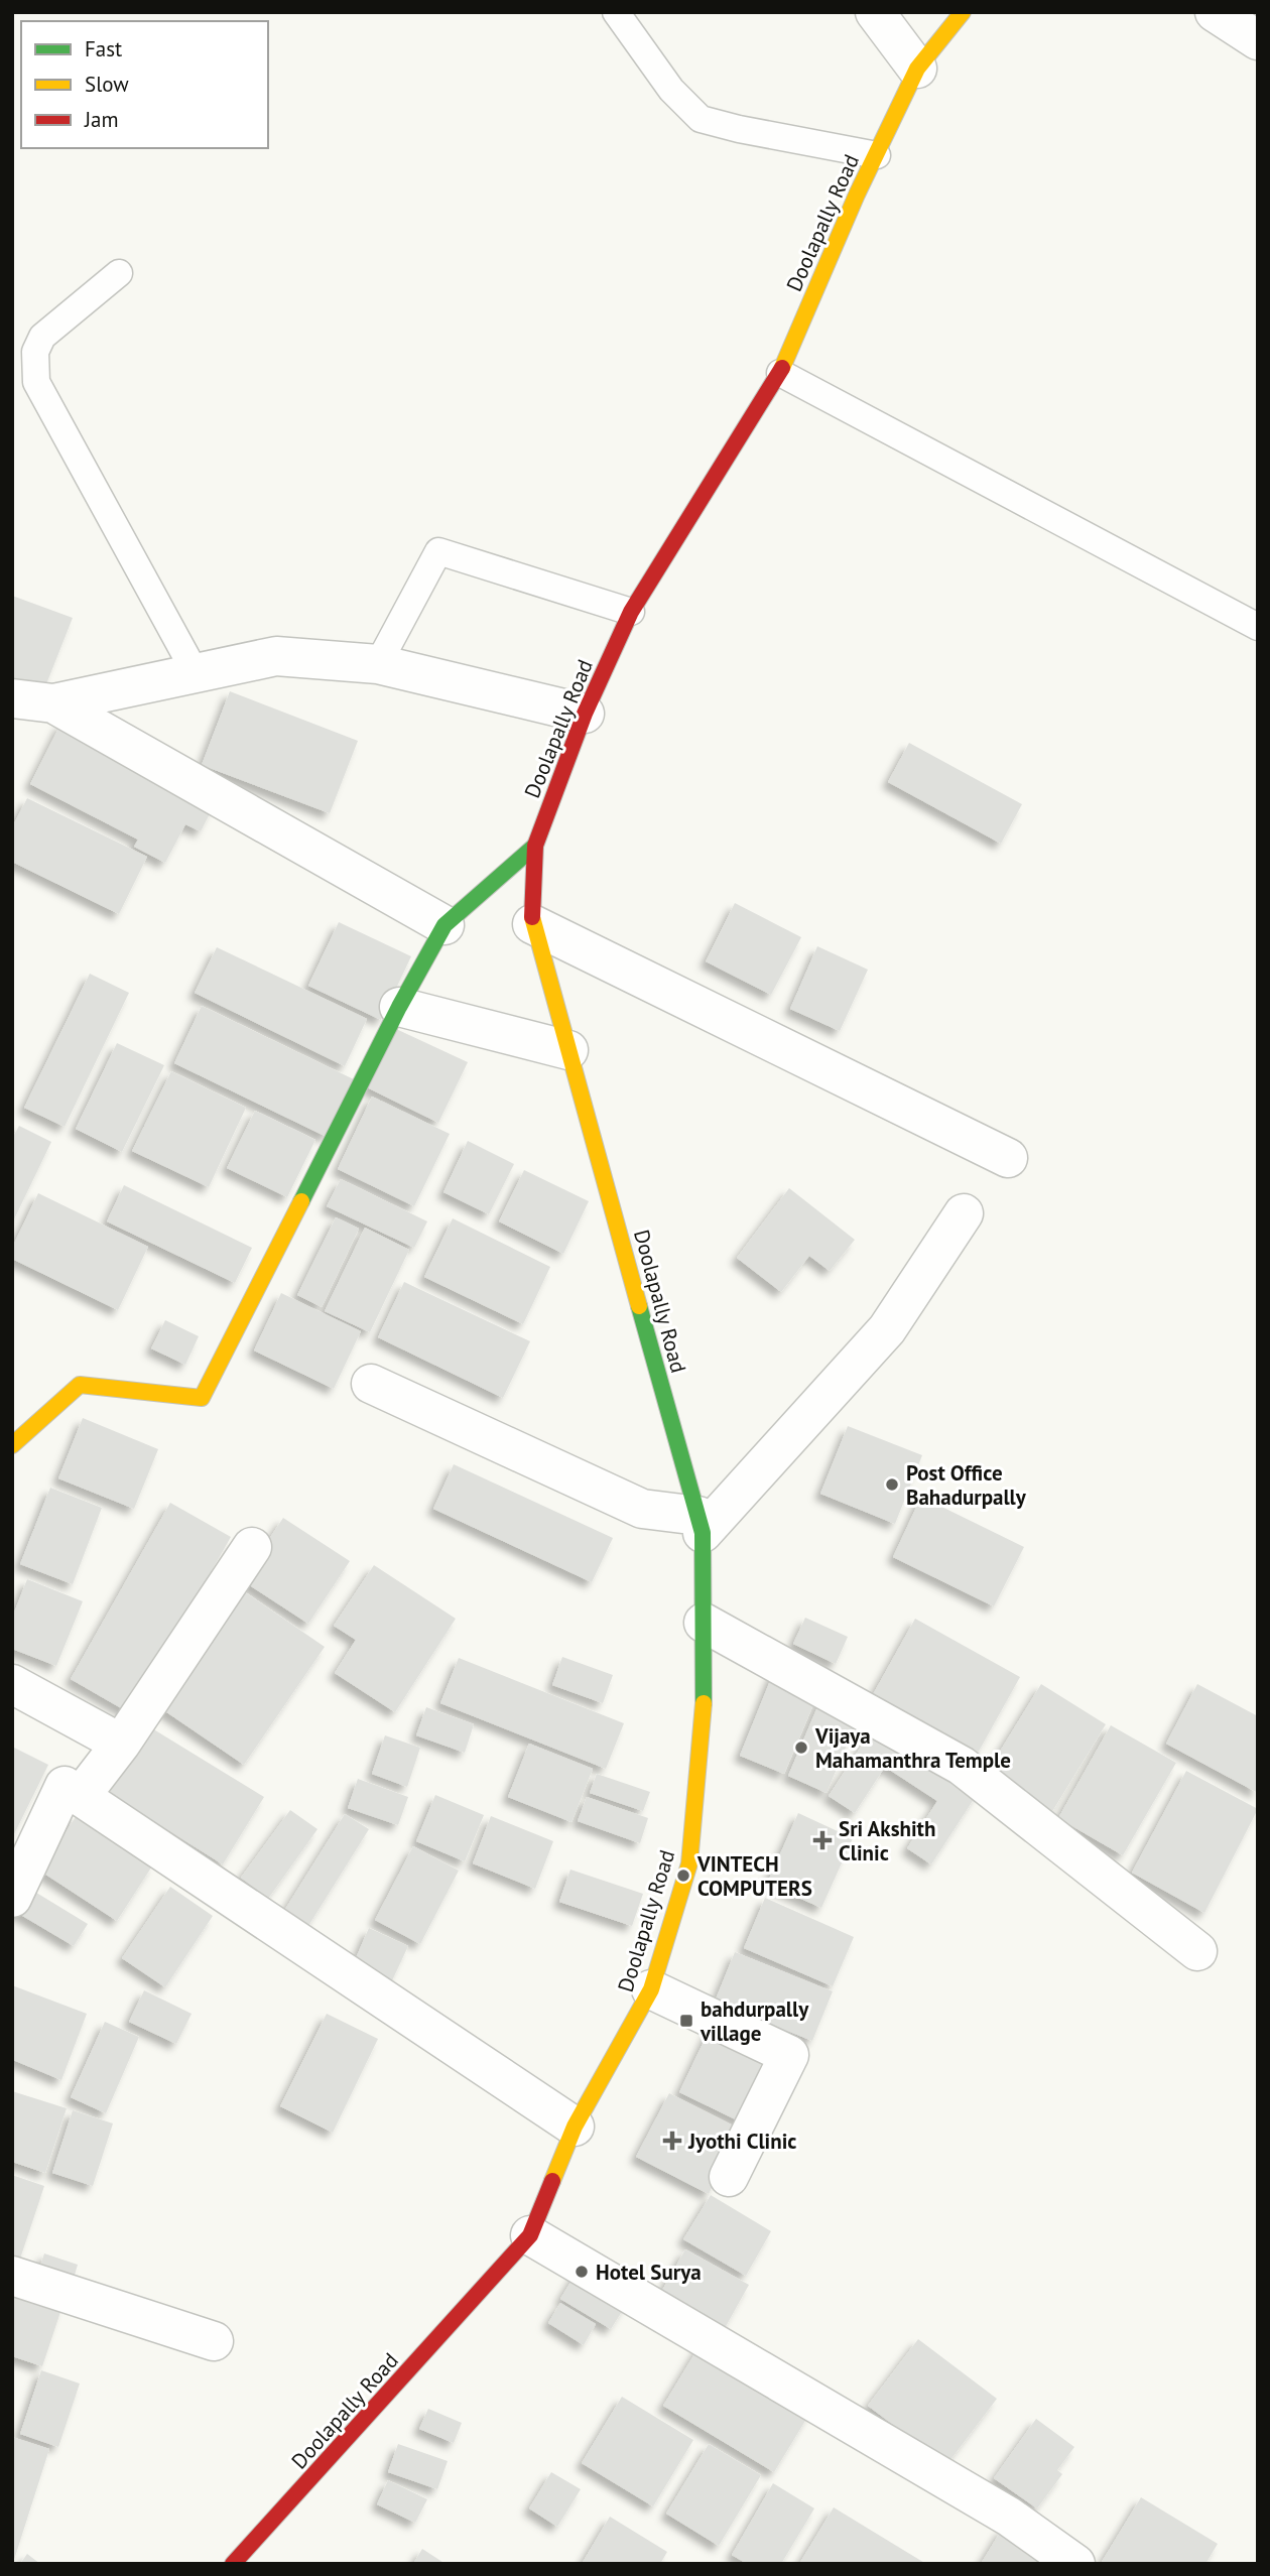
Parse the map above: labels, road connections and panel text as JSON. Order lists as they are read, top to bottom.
{
  "streets": {
    "main road": ["Doolapally Road"]
  },
  "places": {
    "other": [
      "Post Office Bahadurpally",
      "Vijaya Mahamanthra Temple",
      "VINTECH COMPUTERS",
      "Hotel Surya"
    ],
    "health": ["Sri Akshith Clinic", "Jyothi Clinic"],
    "transit": ["bahdurpally village"]
  },
  "legend": ["Fast", "Slow", "Jam"]
}
